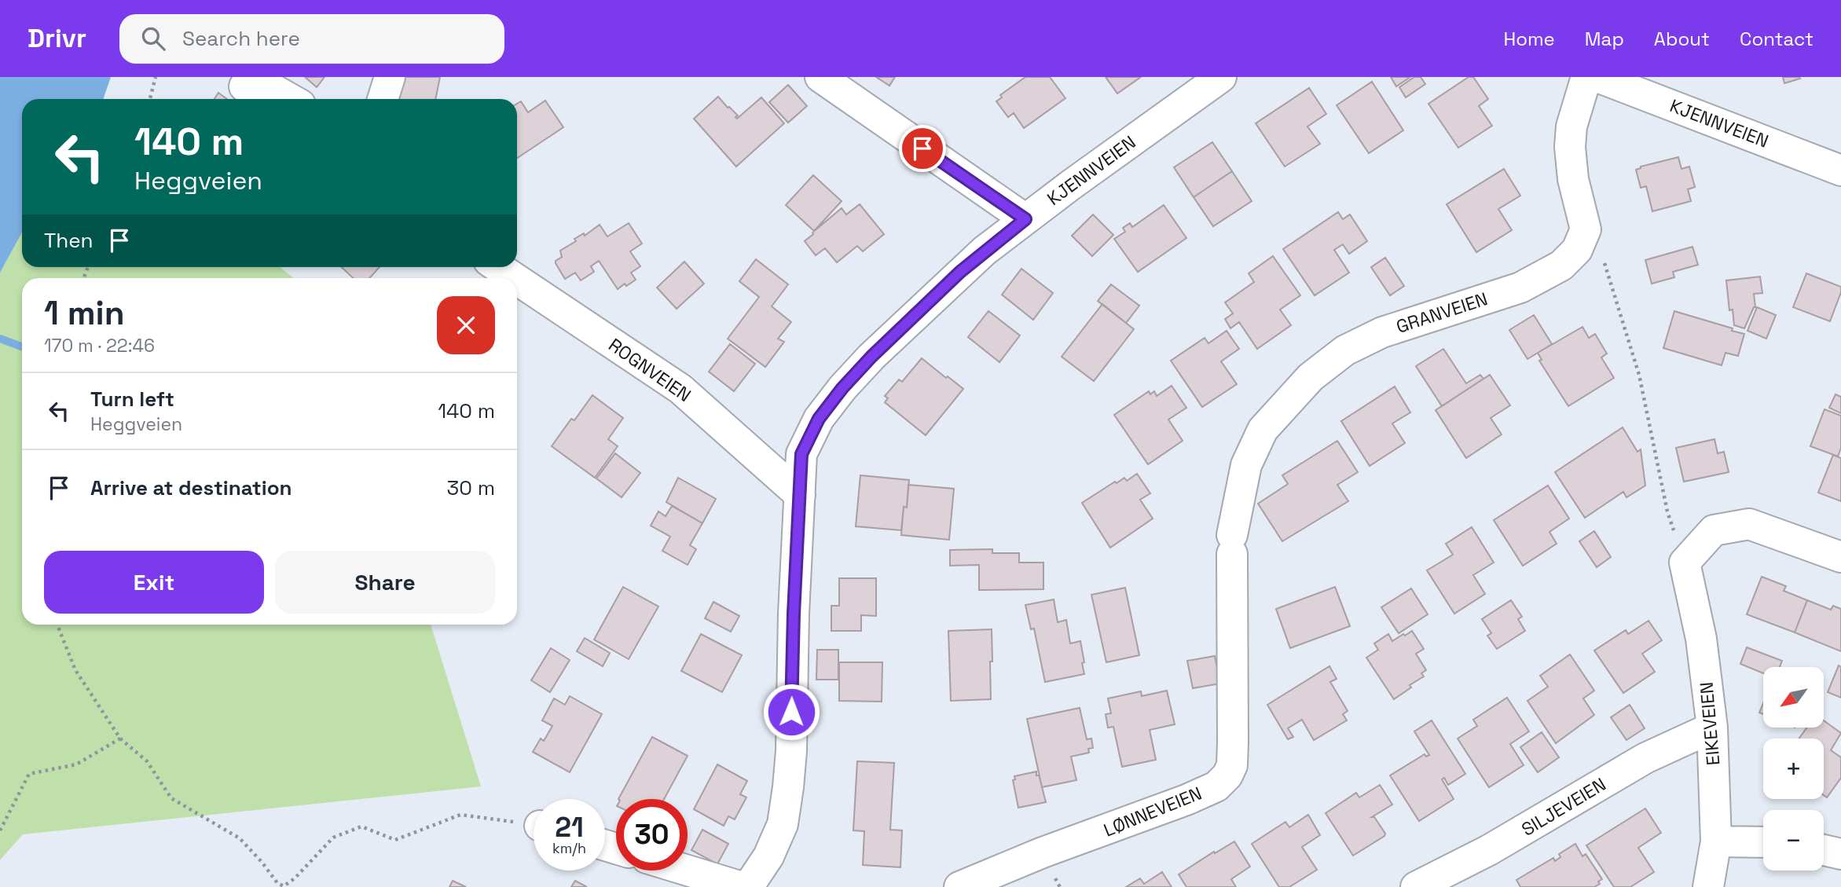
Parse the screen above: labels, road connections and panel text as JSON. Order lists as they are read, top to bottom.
{
  "streets": {
    "street": [
      "KJENNVEIEN",
      "GRANVEIEN",
      "ROGNVEIEN",
      "EIKEVEIEN",
      "SILJEVEIEN",
      "LØNNEVEIEN"
    ]
  },
  "crossings": [
    ["KJENNVEIEN", "ROGNVEIEN"],
    ["GRANVEIEN", "LØNNEVEIEN"],
    ["EIKEVEIEN", "SILJEVEIEN"]
  ],
  "north": "bottom left",
  "page": {
    "header": "Drivr",
    "search": "Search here",
    "nav": [
      "Home",
      "Map",
      "About",
      "Contact"
    ],
    "turn": ["140 m", "Heggveien"],
    "then": "Then",
    "heading": ["1 min", "170 m · 22:46"],
    "list": [
      {
        "name": "Turn left",
        "note": "Heggveien",
        "value": "140 m"
      },
      {
        "name": "Arrive at destination",
        "value": "30 m"
      }
    ],
    "buttons": ["Exit", "Share"],
    "map_buttons": ["+", "−"],
    "speed": "21 km/h",
    "limit": "30"
  }
}
